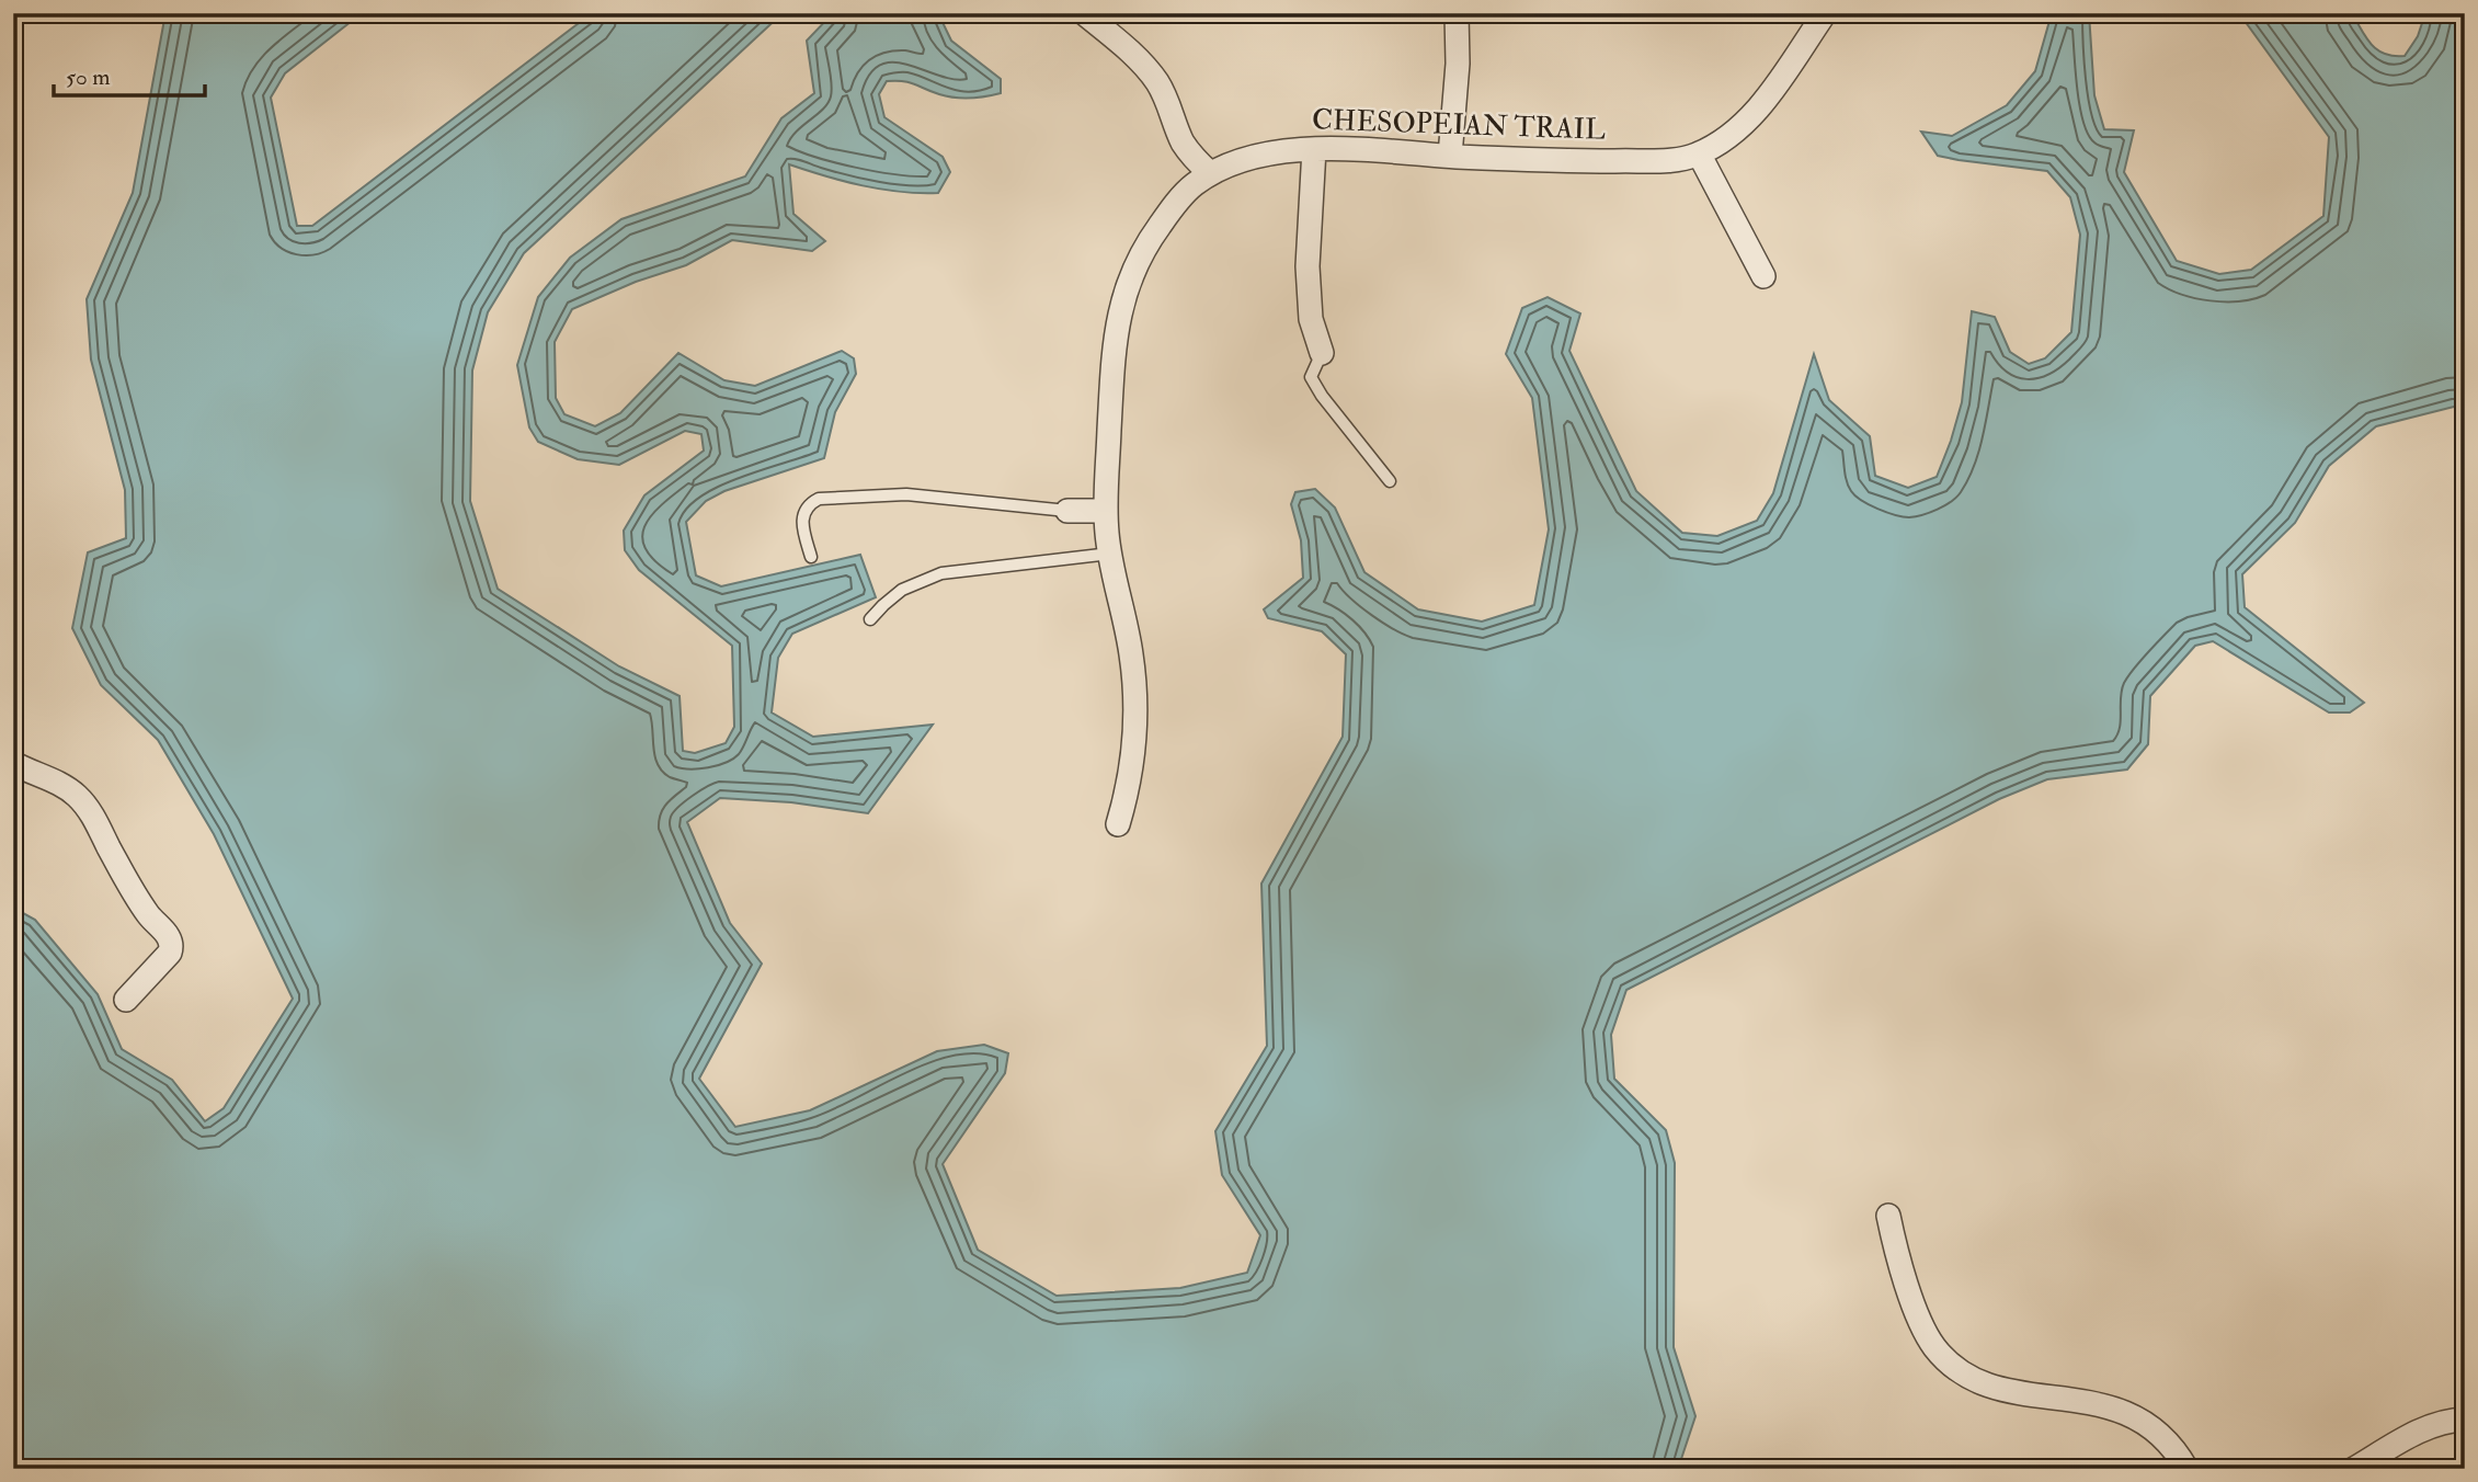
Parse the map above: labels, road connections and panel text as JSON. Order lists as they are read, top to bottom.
{
  "streets": {
    "street": ["CHESOPEIAN TRAIL"]
  },
  "scale_bar": "50 m"
}
